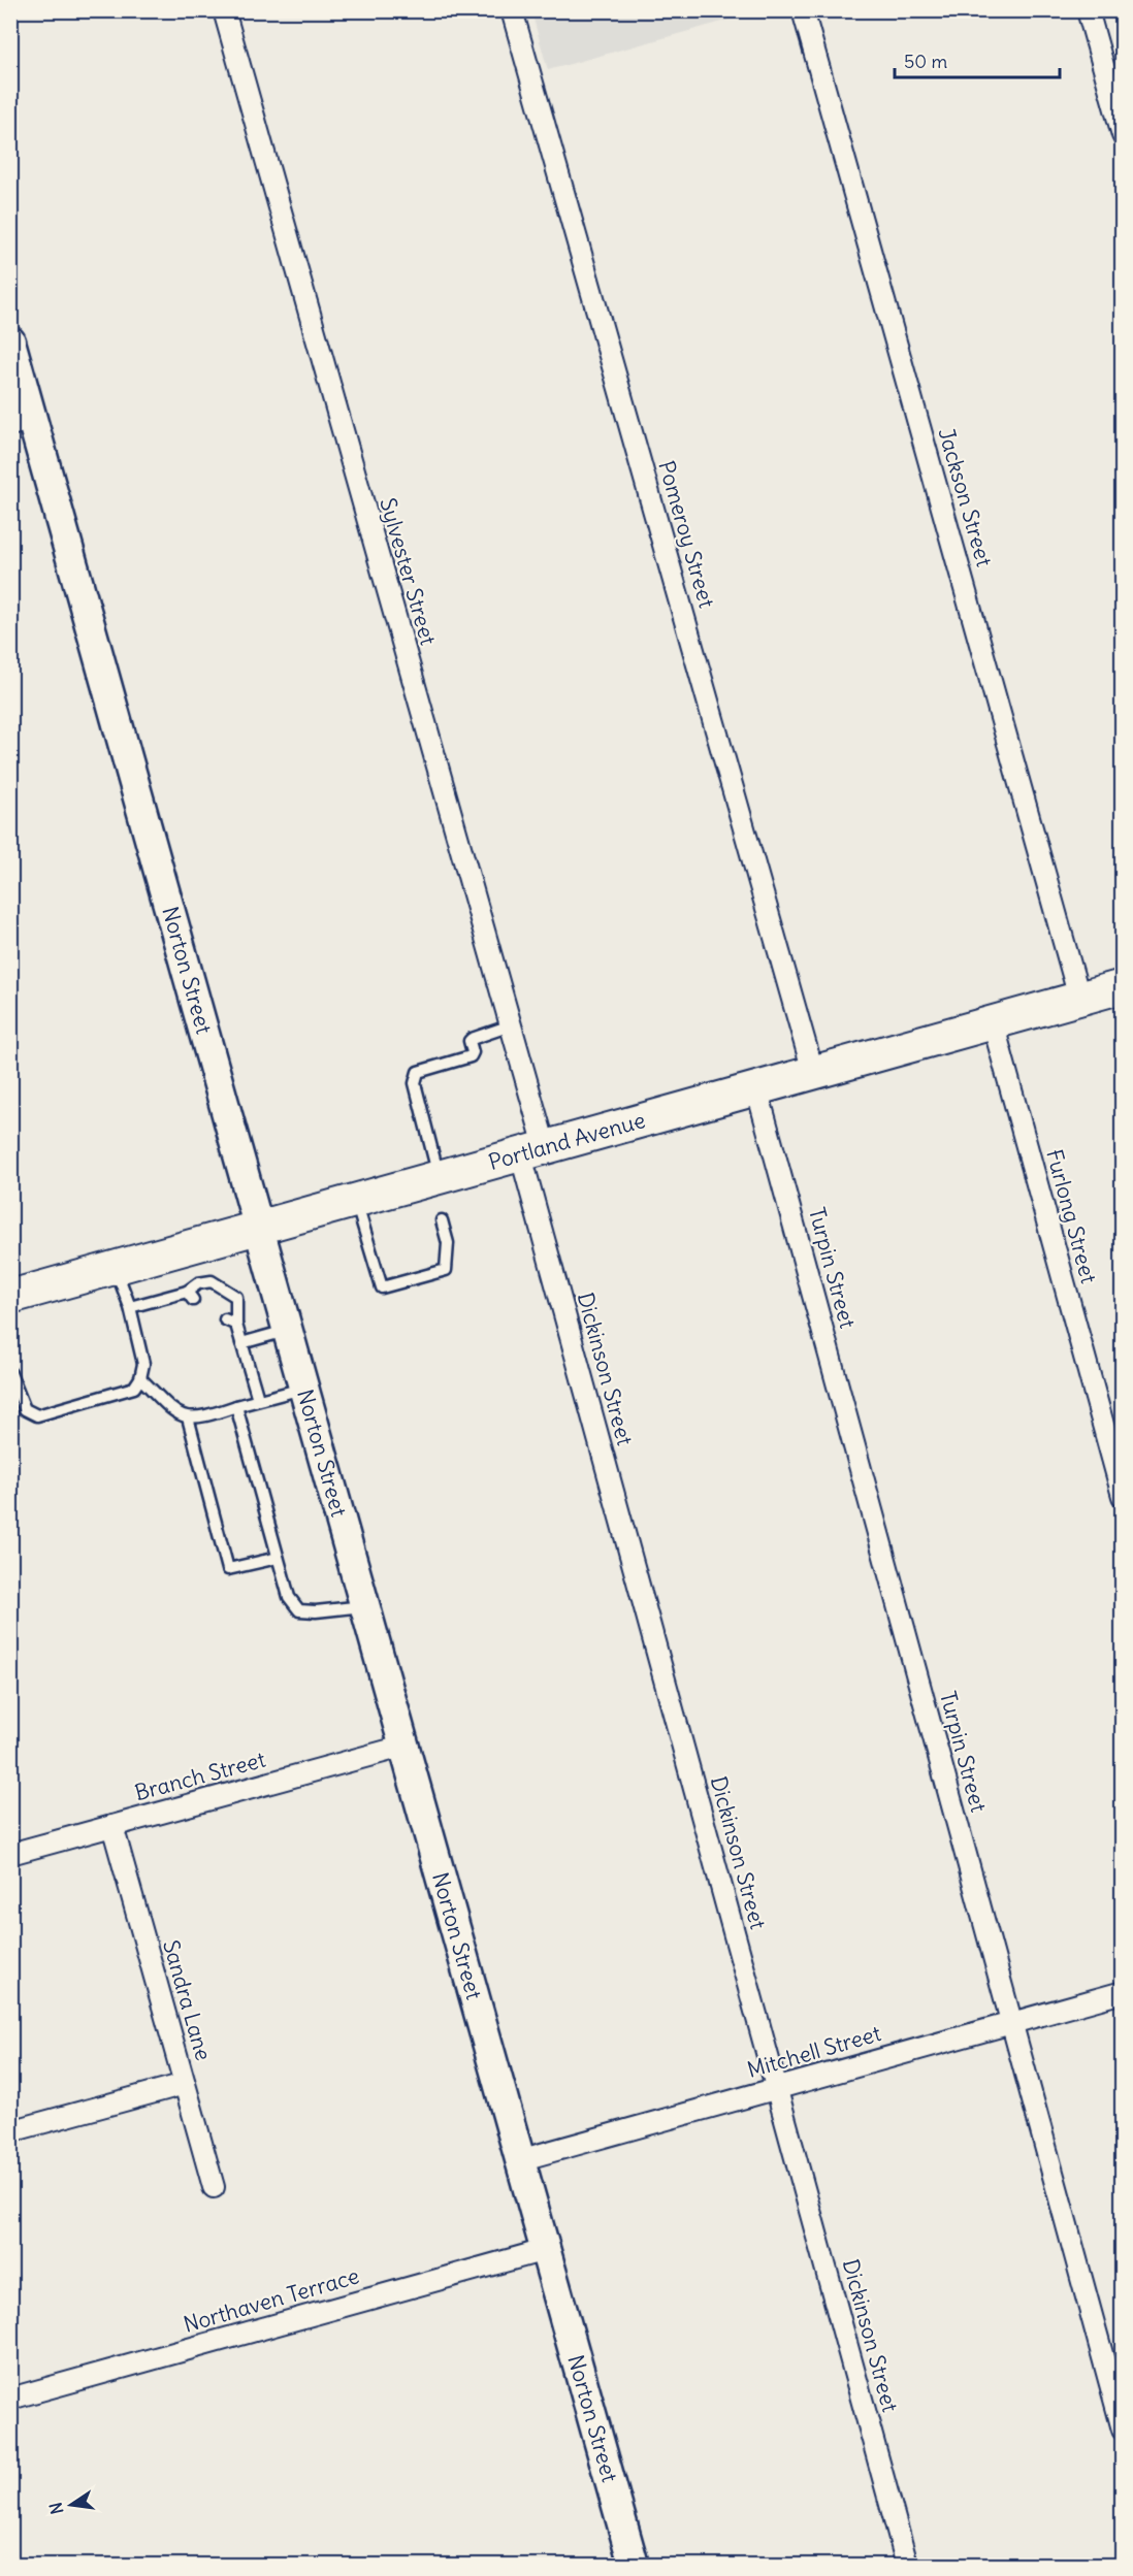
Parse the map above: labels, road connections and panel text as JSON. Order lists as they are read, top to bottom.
{
  "streets": {
    "main road": ["Norton Street", "Portland Avenue"],
    "street": [
      "Jackson Street",
      "Pomeroy Street",
      "Sylvester Street",
      "Furlong Street",
      "Turpin Street",
      "Dickinson Street",
      "Branch Street",
      "Sandra Lane",
      "Mitchell Street",
      "Northaven Terrace"
    ]
  },
  "crossings": [
    ["Jackson Street", "Portland Avenue"],
    ["Pomeroy Street", "Portland Avenue"],
    ["Sylvester Street", "Portland Avenue"],
    ["Sylvester Street", "Dickinson Street"],
    ["Norton Street", "Portland Avenue"],
    ["Norton Street", "Branch Street"],
    ["Norton Street", "Mitchell Street"],
    ["Norton Street", "Northaven Terrace"],
    ["Portland Avenue", "Furlong Street"],
    ["Portland Avenue", "Turpin Street"],
    ["Portland Avenue", "Dickinson Street"],
    ["Turpin Street", "Mitchell Street"],
    ["Dickinson Street", "Mitchell Street"],
    ["Branch Street", "Sandra Lane"]
  ],
  "scale_bar": "50 m",
  "north": "left"
}
